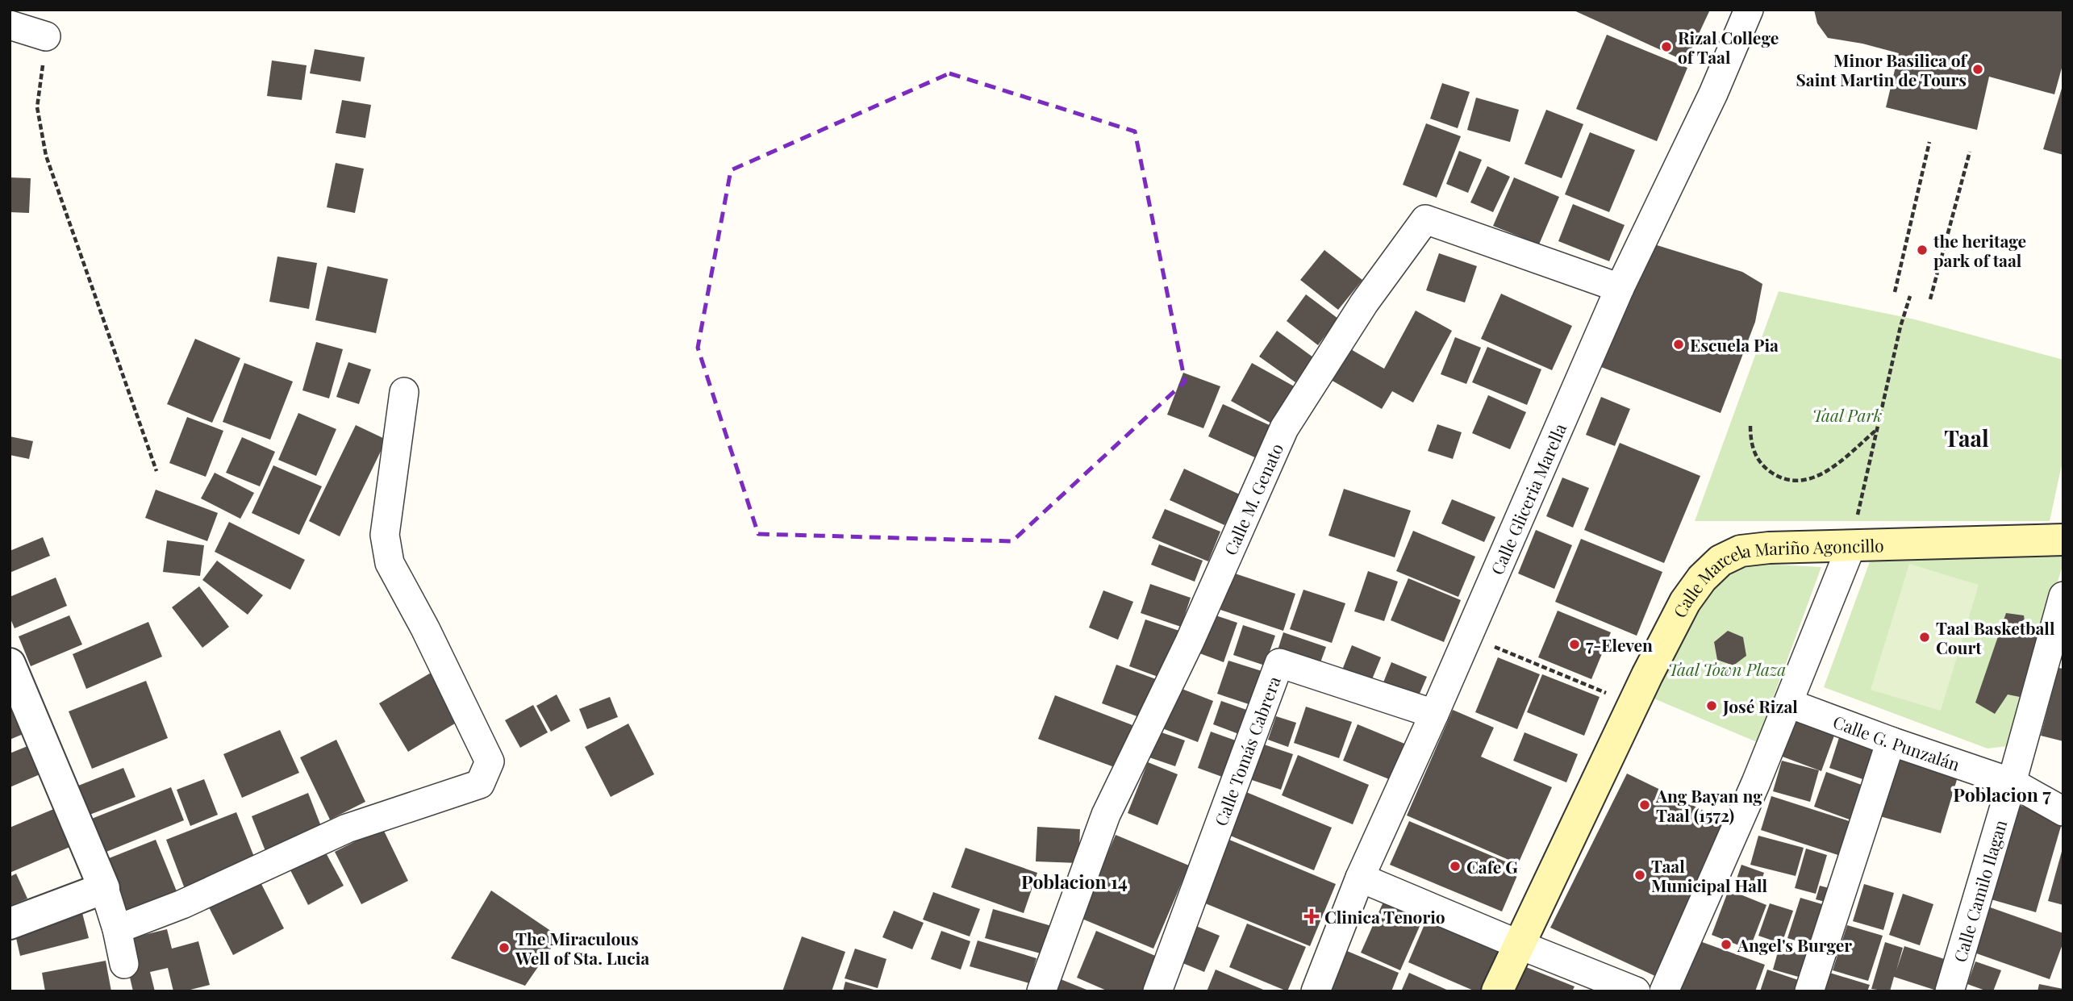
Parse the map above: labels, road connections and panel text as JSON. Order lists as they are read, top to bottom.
{
  "streets": {
    "main road": ["Calle Marcela Mariño Agoncillo"],
    "street": [
      "Calle Gliceria Marella",
      "Calle M. Genato",
      "Calle G. Punzalán",
      "Calle Tomás Cabrera",
      "Calle Camilo Ilagan"
    ]
  },
  "crossings": [
    ["Calle Gliceria Marella", "Calle M. Genato"],
    ["Calle Gliceria Marella", "Calle Tomás Cabrera"],
    ["Calle G. Punzalán", "Calle Camilo Ilagan"]
  ],
  "districts": ["Taal", "Poblacion 7", "Poblacion 14"],
  "parks": ["Taal Park", "Taal Town Plaza"],
  "places": {
    "other": [
      "Rizal College of Taal",
      "Minor Basilica of Saint Martin de Tours",
      "the heritage park of taal",
      "Escuela Pia",
      "Taal Basketball Court",
      "7-Eleven",
      "José Rizal",
      "Ang Bayan ng Taal (1572)",
      "Cafe G",
      "Taal Municipal Hall",
      "Angel's Burger",
      "The Miraculous Well of Sta. Lucia"
    ],
    "health": ["Clinica Tenorio"]
  }
}
